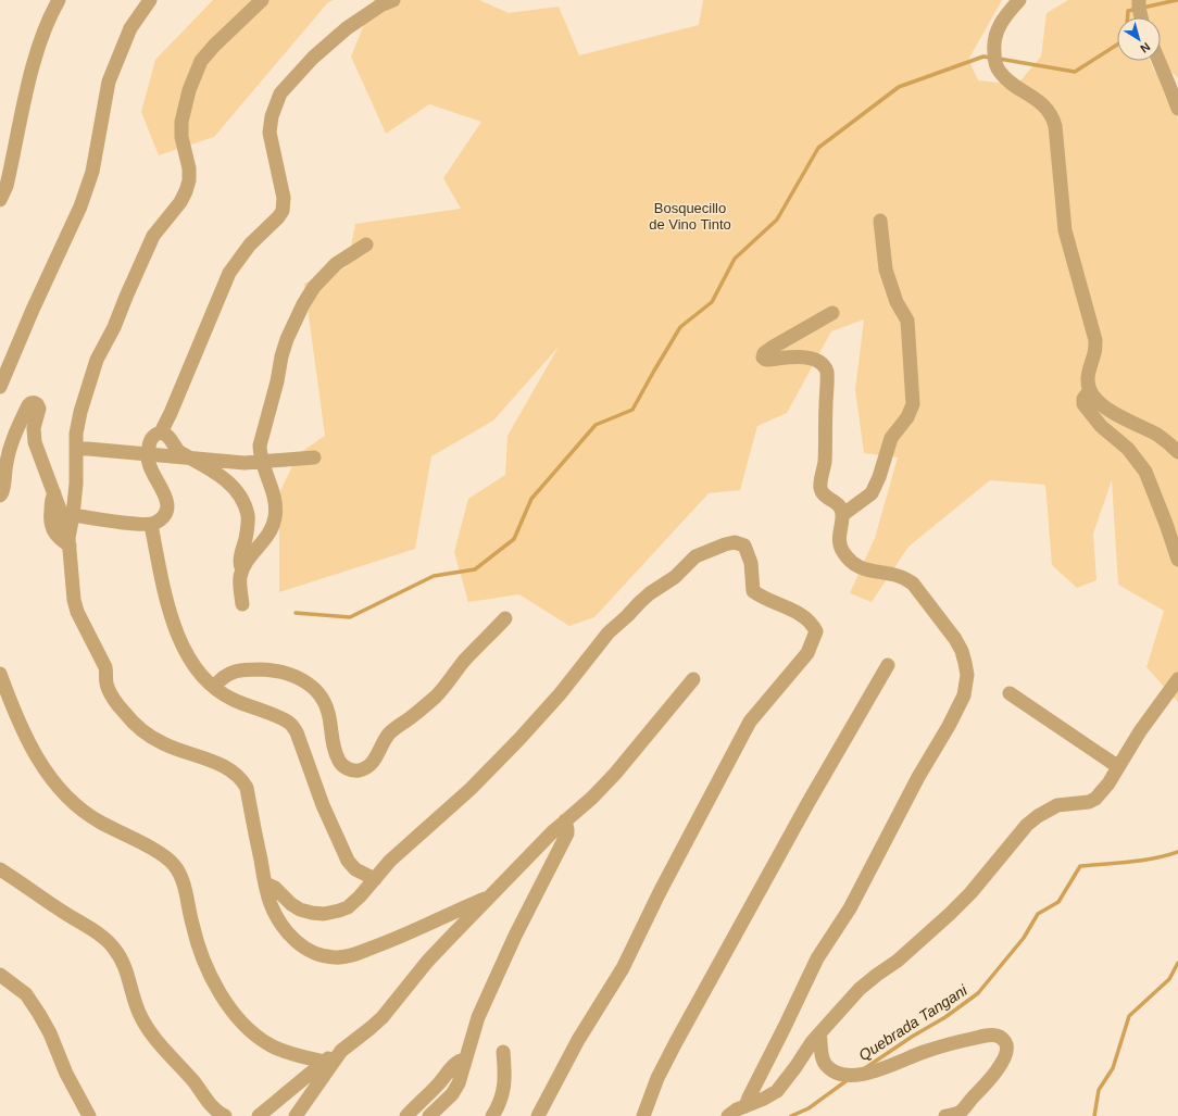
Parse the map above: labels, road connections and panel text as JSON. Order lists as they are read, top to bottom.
{
  "water": ["Quebrada Tangani"],
  "parks": ["Bosquecillo de Vino Tinto"],
  "north": "bottom right"
}
